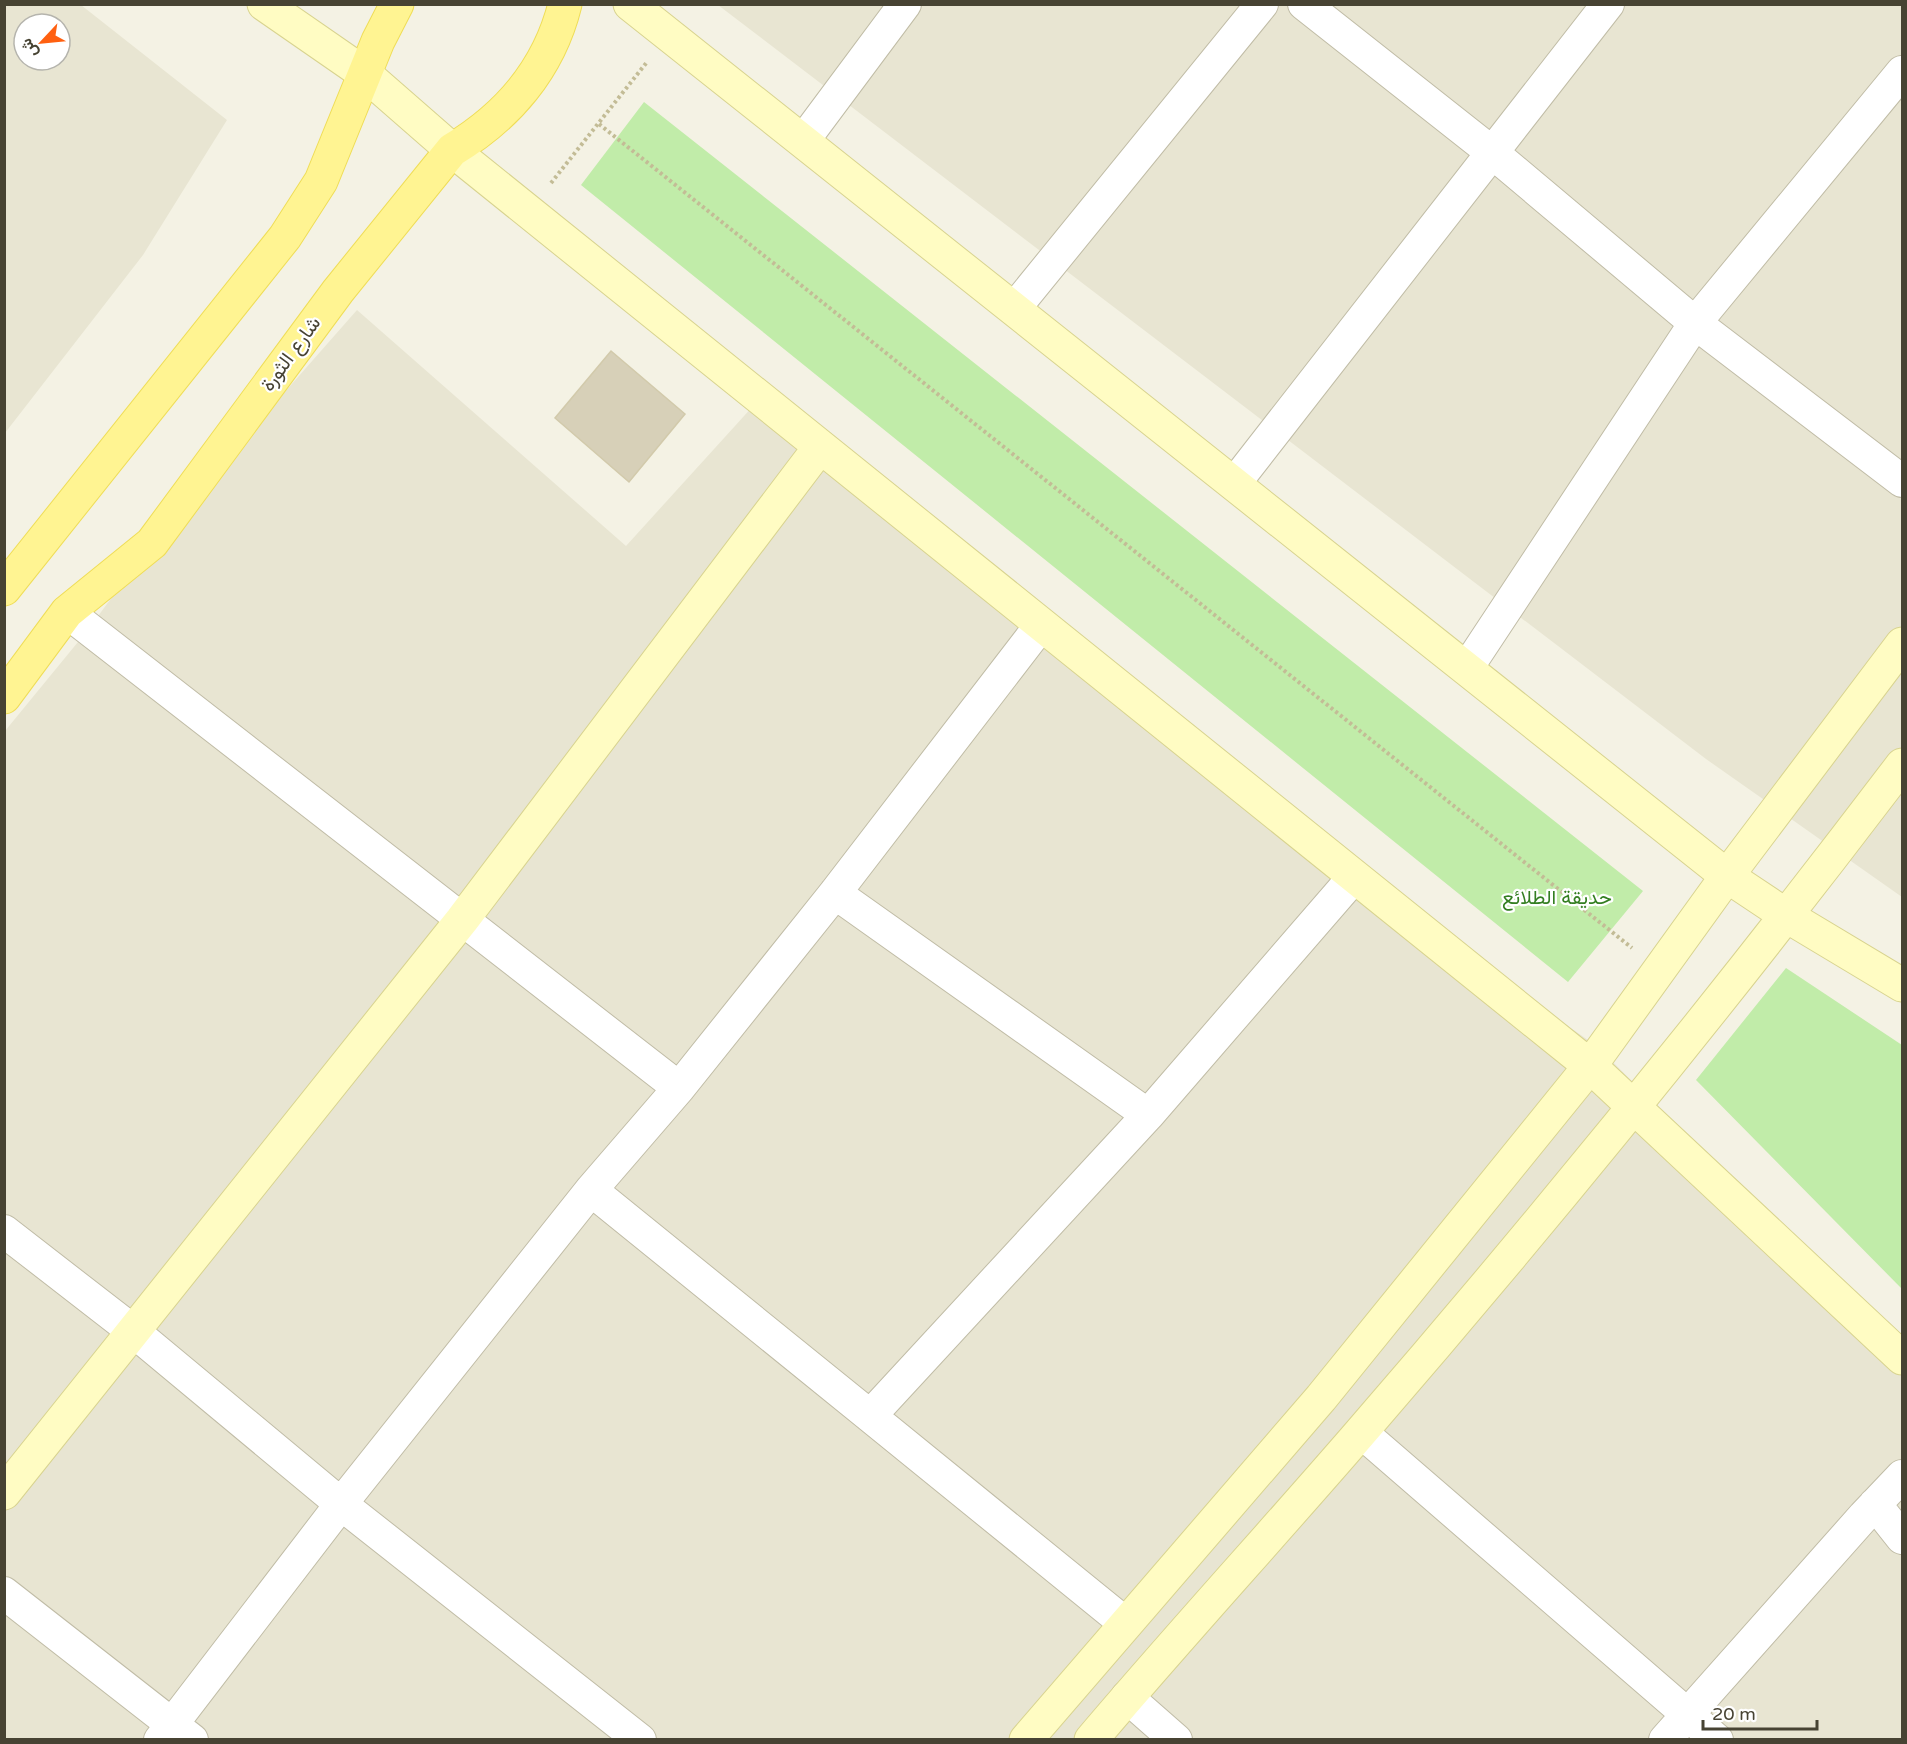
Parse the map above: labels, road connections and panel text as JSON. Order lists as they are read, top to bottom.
{
  "streets": {
    "main road": ["شارع الثورة"]
  },
  "parks": ["حديقة الطلائع"],
  "scale_bar": "20 m",
  "north": "bottom left"
}
